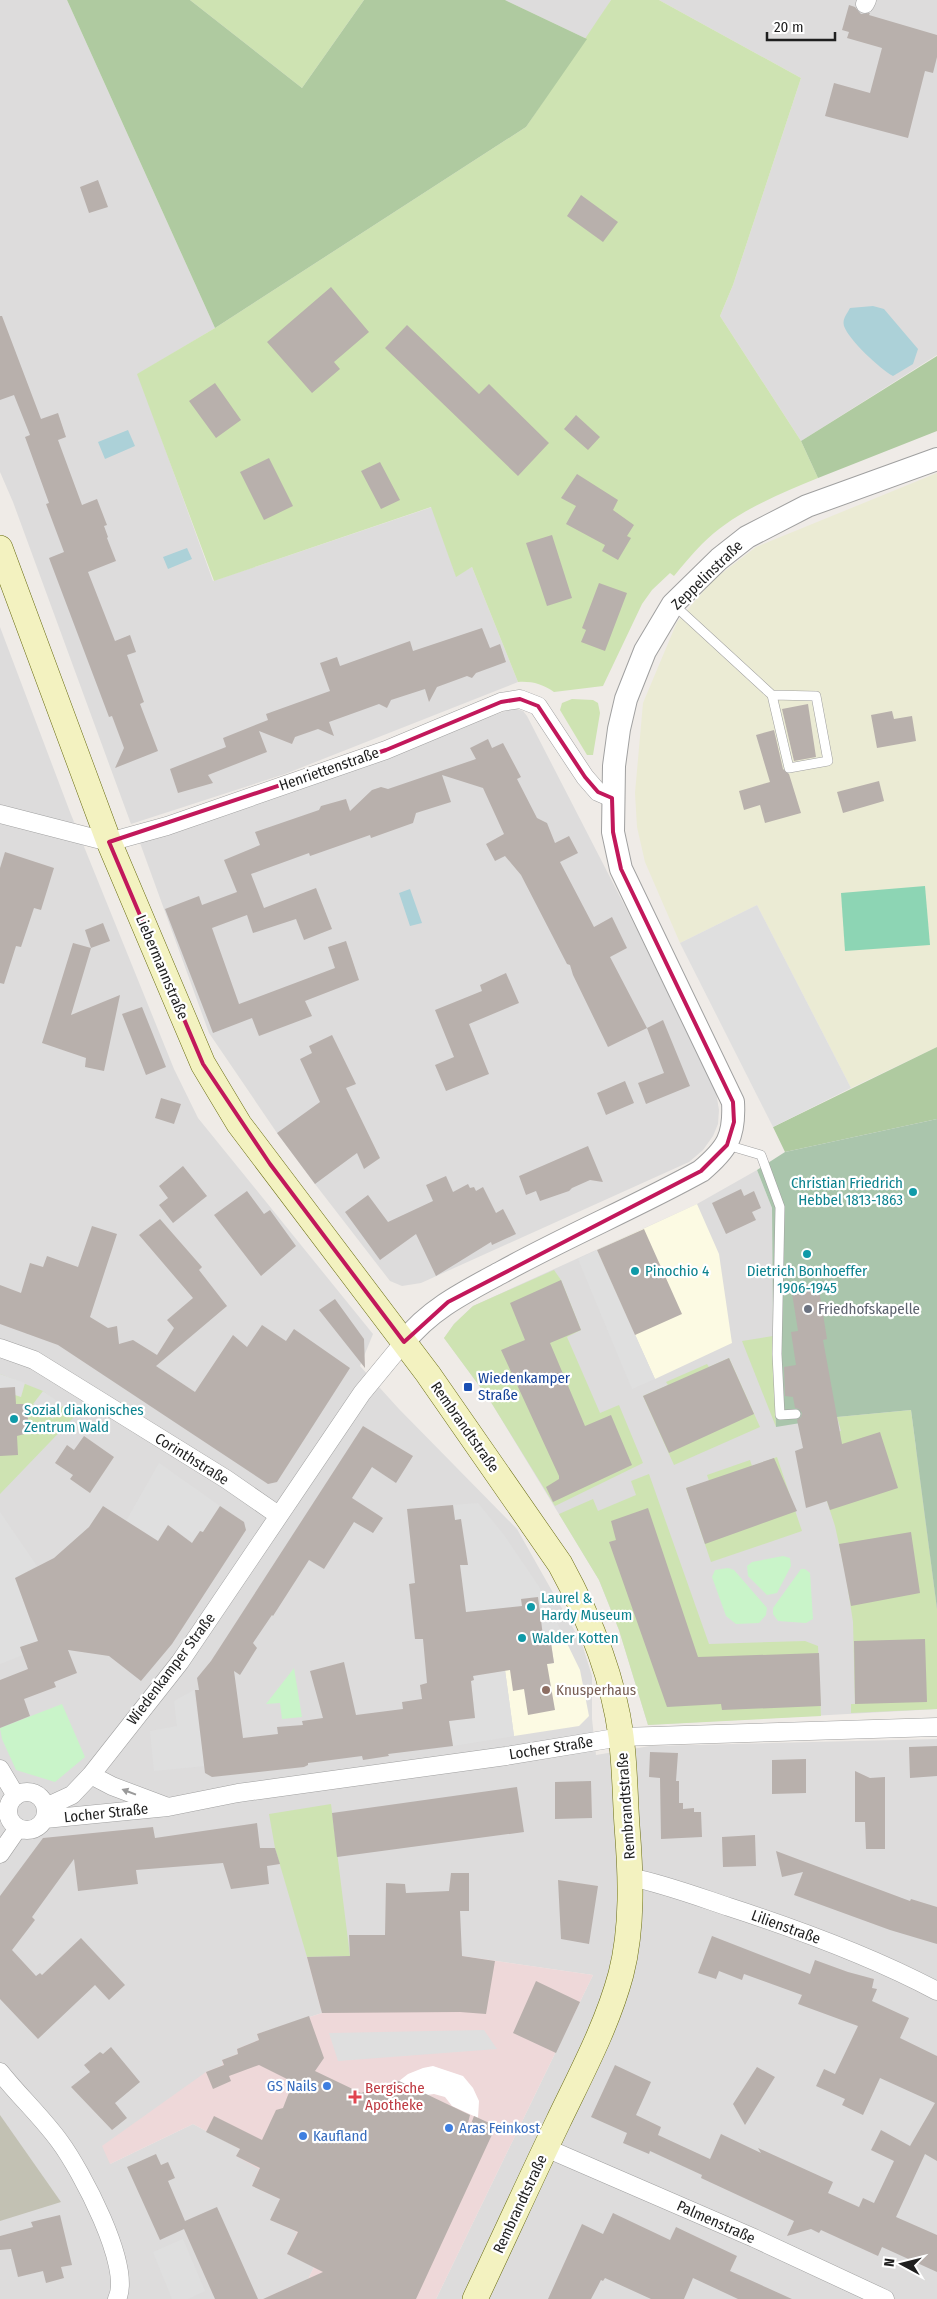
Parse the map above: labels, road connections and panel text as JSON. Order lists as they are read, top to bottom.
{
  "streets": {
    "main road": ["Liebermannstraße", "Rembrandtstraße"],
    "street": [
      "Zeppelinstraße",
      "Henriettenstraße",
      "Corinthstraße",
      "Wiedenkamper Straße",
      "Locher Straße",
      "Lilienstraße",
      "Palmenstraße"
    ]
  },
  "crossings": [
    ["Zeppelinstraße", "Henriettenstraße"],
    ["Zeppelinstraße", "Wiedenkamper Straße"],
    ["Henriettenstraße", "Liebermannstraße"],
    ["Liebermannstraße", "Rembrandtstraße"],
    ["Liebermannstraße", "Wiedenkamper Straße"],
    ["Rembrandtstraße", "Wiedenkamper Straße"],
    ["Rembrandtstraße", "Locher Straße"],
    ["Rembrandtstraße", "Lilienstraße"],
    ["Rembrandtstraße", "Palmenstraße"],
    ["Corinthstraße", "Wiedenkamper Straße"],
    ["Wiedenkamper Straße", "Locher Straße"]
  ],
  "places": {
    "other": [
      "Christian Friedrich Hebbel 1813-1863",
      "Dietrich Bonhoeffer 1906-1945",
      "Pinochio 4",
      "Friedhofskapelle",
      "Sozial diakonisches Zentrum Wald",
      "Laurel & Hardy Museum",
      "Walder Kotten",
      "Knusperhaus",
      "GS Nails",
      "Aras Feinkost",
      "Kaufland"
    ],
    "transit": ["Wiedenkamper Straße"],
    "health": ["Bergische Apotheke"]
  },
  "scale_bar": "20 m",
  "north": "left"
}
